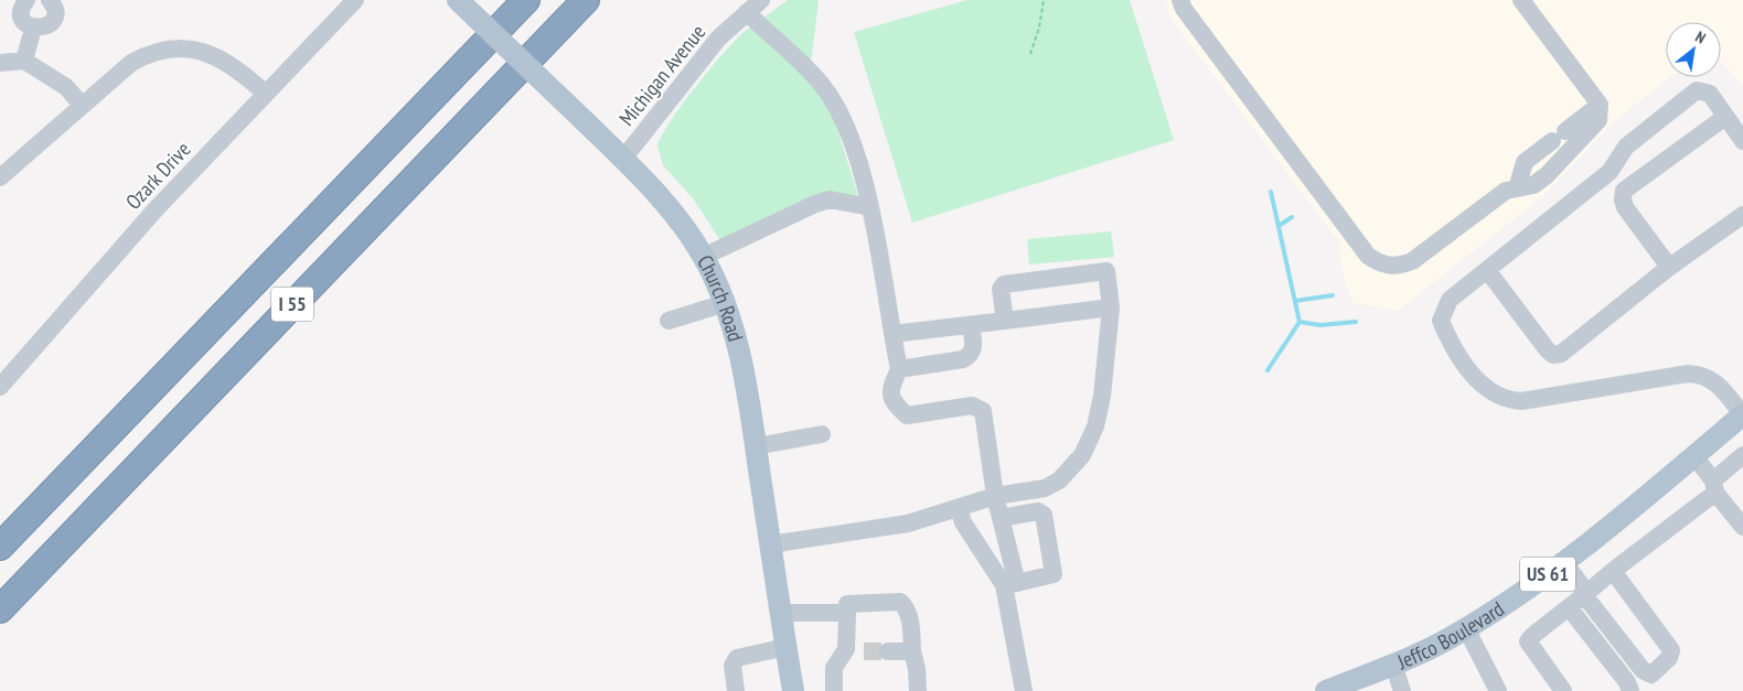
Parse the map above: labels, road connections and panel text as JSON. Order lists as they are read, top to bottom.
{
  "streets": {
    "highway": ["I 55"],
    "main road": ["Church Road", "US 61", "Jeffco Boulevard"],
    "street": ["Michigan Avenue", "Ozark Drive"]
  },
  "crossings": [
    ["Michigan Avenue", "Church Road"]
  ],
  "north": "top right"
}
